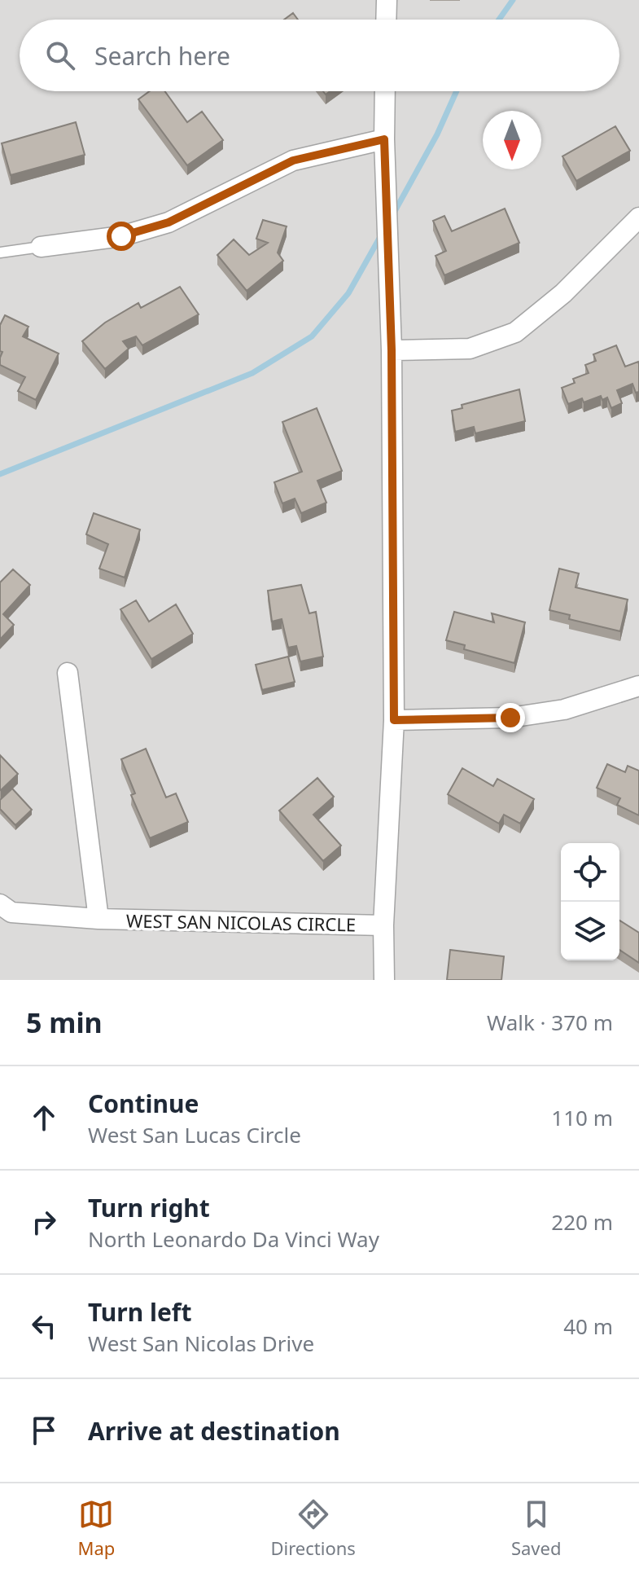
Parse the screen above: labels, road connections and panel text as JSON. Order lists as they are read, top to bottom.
{
  "streets": {
    "street": ["WEST SAN NICOLAS CIRCLE"]
  },
  "north": "bottom",
  "page": {
    "search": "Search here",
    "heading": ["5 min", "Walk · 370 m"],
    "list": [
      ["Continue", "West San Lucas Circle", "110 m"],
      ["Turn right", "North Leonardo Da Vinci Way", "220 m"],
      ["Turn left", "West San Nicolas Drive", "40 m"],
      "Arrive at destination"
    ],
    "nav": ["Map", "Directions", "Saved"]
  }
}
